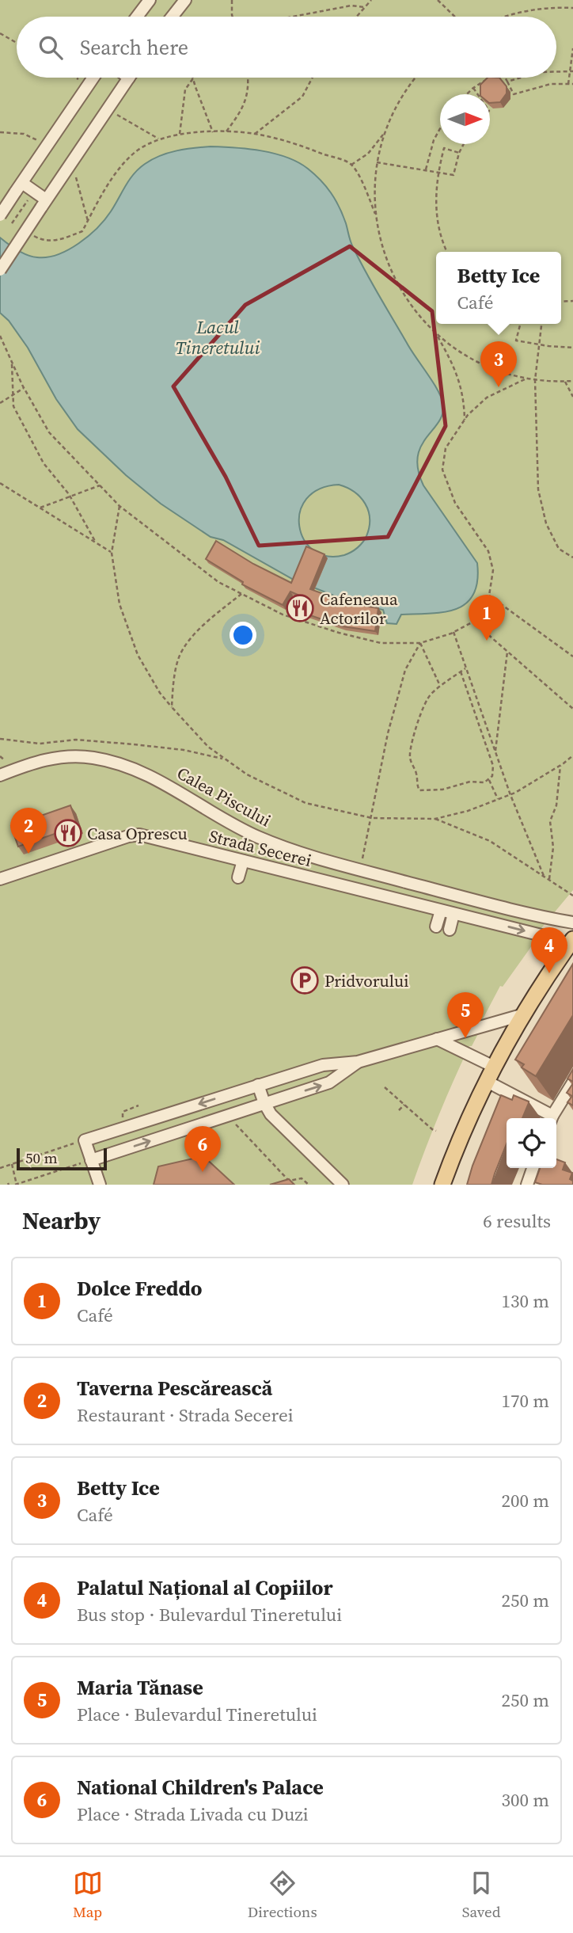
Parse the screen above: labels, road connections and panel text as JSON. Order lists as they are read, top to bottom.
{
  "streets": {
    "street": ["Calea Piscului", "Strada Secerei"]
  },
  "water": ["Lacul Tineretului"],
  "places": {
    "restaurant": ["Cafeneaua Actorilor", "Casa Oprescu"],
    "parking": ["Pridvorului"]
  },
  "scale_bar": "50 m",
  "north": "right",
  "page": {
    "search": "Search here",
    "popup": ["Betty Ice", "Café"],
    "pins": [
      "3",
      "1",
      "2",
      "4",
      "5",
      "6"
    ],
    "scale": "50 m",
    "heading": ["Nearby", "6 results"],
    "list": [
      {
        "mark": "1",
        "name": "Dolce Freddo",
        "note": "Café",
        "value": "130 m"
      },
      {
        "mark": "2",
        "name": "Taverna Pescărească",
        "note": "Restaurant · Strada Secerei",
        "value": "170 m"
      },
      {
        "mark": "3",
        "name": "Betty Ice",
        "note": "Café",
        "value": "200 m"
      },
      {
        "mark": "4",
        "name": "Palatul Național al Copiilor",
        "note": "Bus stop · Bulevardul Tineretului",
        "value": "250 m"
      },
      {
        "mark": "5",
        "name": "Maria Tănase",
        "note": "Place · Bulevardul Tineretului",
        "value": "250 m"
      },
      {
        "mark": "6",
        "name": "National Children's Palace",
        "note": "Place · Strada Livada cu Duzi",
        "value": "300 m"
      }
    ],
    "nav": ["Map", "Directions", "Saved"]
  }
}
